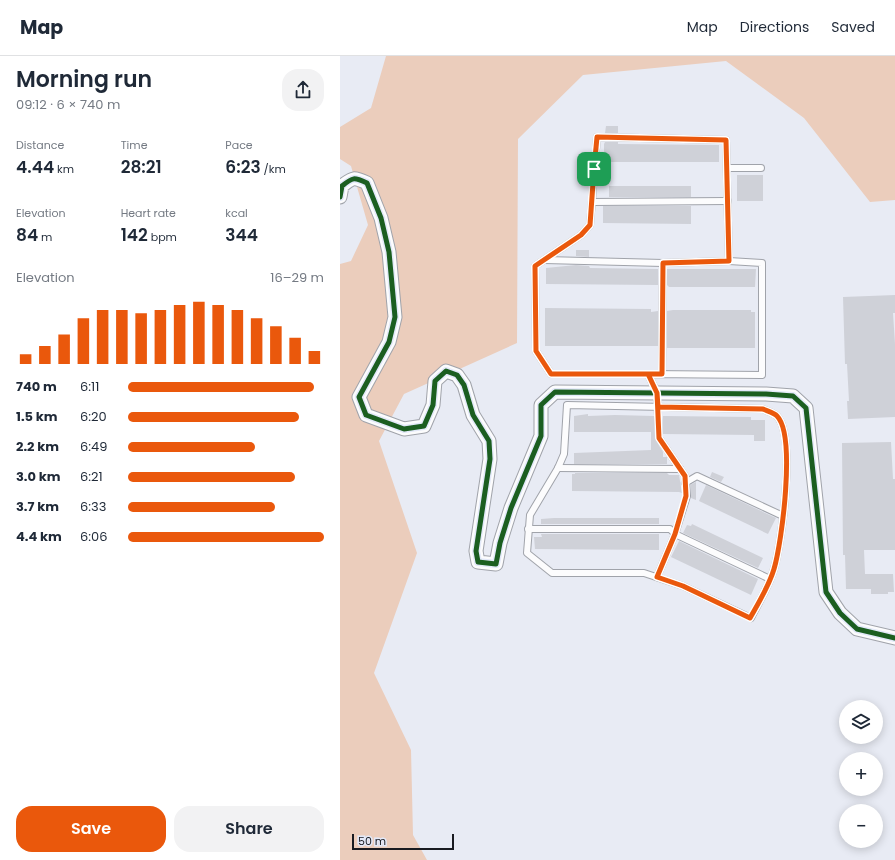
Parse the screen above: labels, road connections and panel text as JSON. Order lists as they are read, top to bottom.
{
  "scale_bar": "50 m",
  "page": {
    "header": "Map",
    "nav": ["Map", "Directions", "Saved"],
    "heading": ["Morning run", "09:12 · 6 × 740 m"],
    "stats": [
      ["Distance", "4.44 km"],
      ["Time", "28:21"],
      ["Pace", "6:23 /km"],
      ["Elevation", "84 m"],
      ["Heart rate", "142 bpm"],
      ["kcal", "344"]
    ],
    "chart": ["Elevation", "16–29 m"],
    "list": [
      {
        "name": "740 m",
        "note": "6:11"
      },
      {
        "name": "1.5 km",
        "note": "6:20"
      },
      {
        "name": "2.2 km",
        "note": "6:49"
      },
      {
        "name": "3.0 km",
        "note": "6:21"
      },
      {
        "name": "3.7 km",
        "note": "6:33"
      },
      {
        "name": "4.4 km",
        "note": "6:06"
      }
    ],
    "map_buttons": ["+", "−"],
    "buttons": ["Save", "Share"],
    "scale": "50 m"
  }
}
